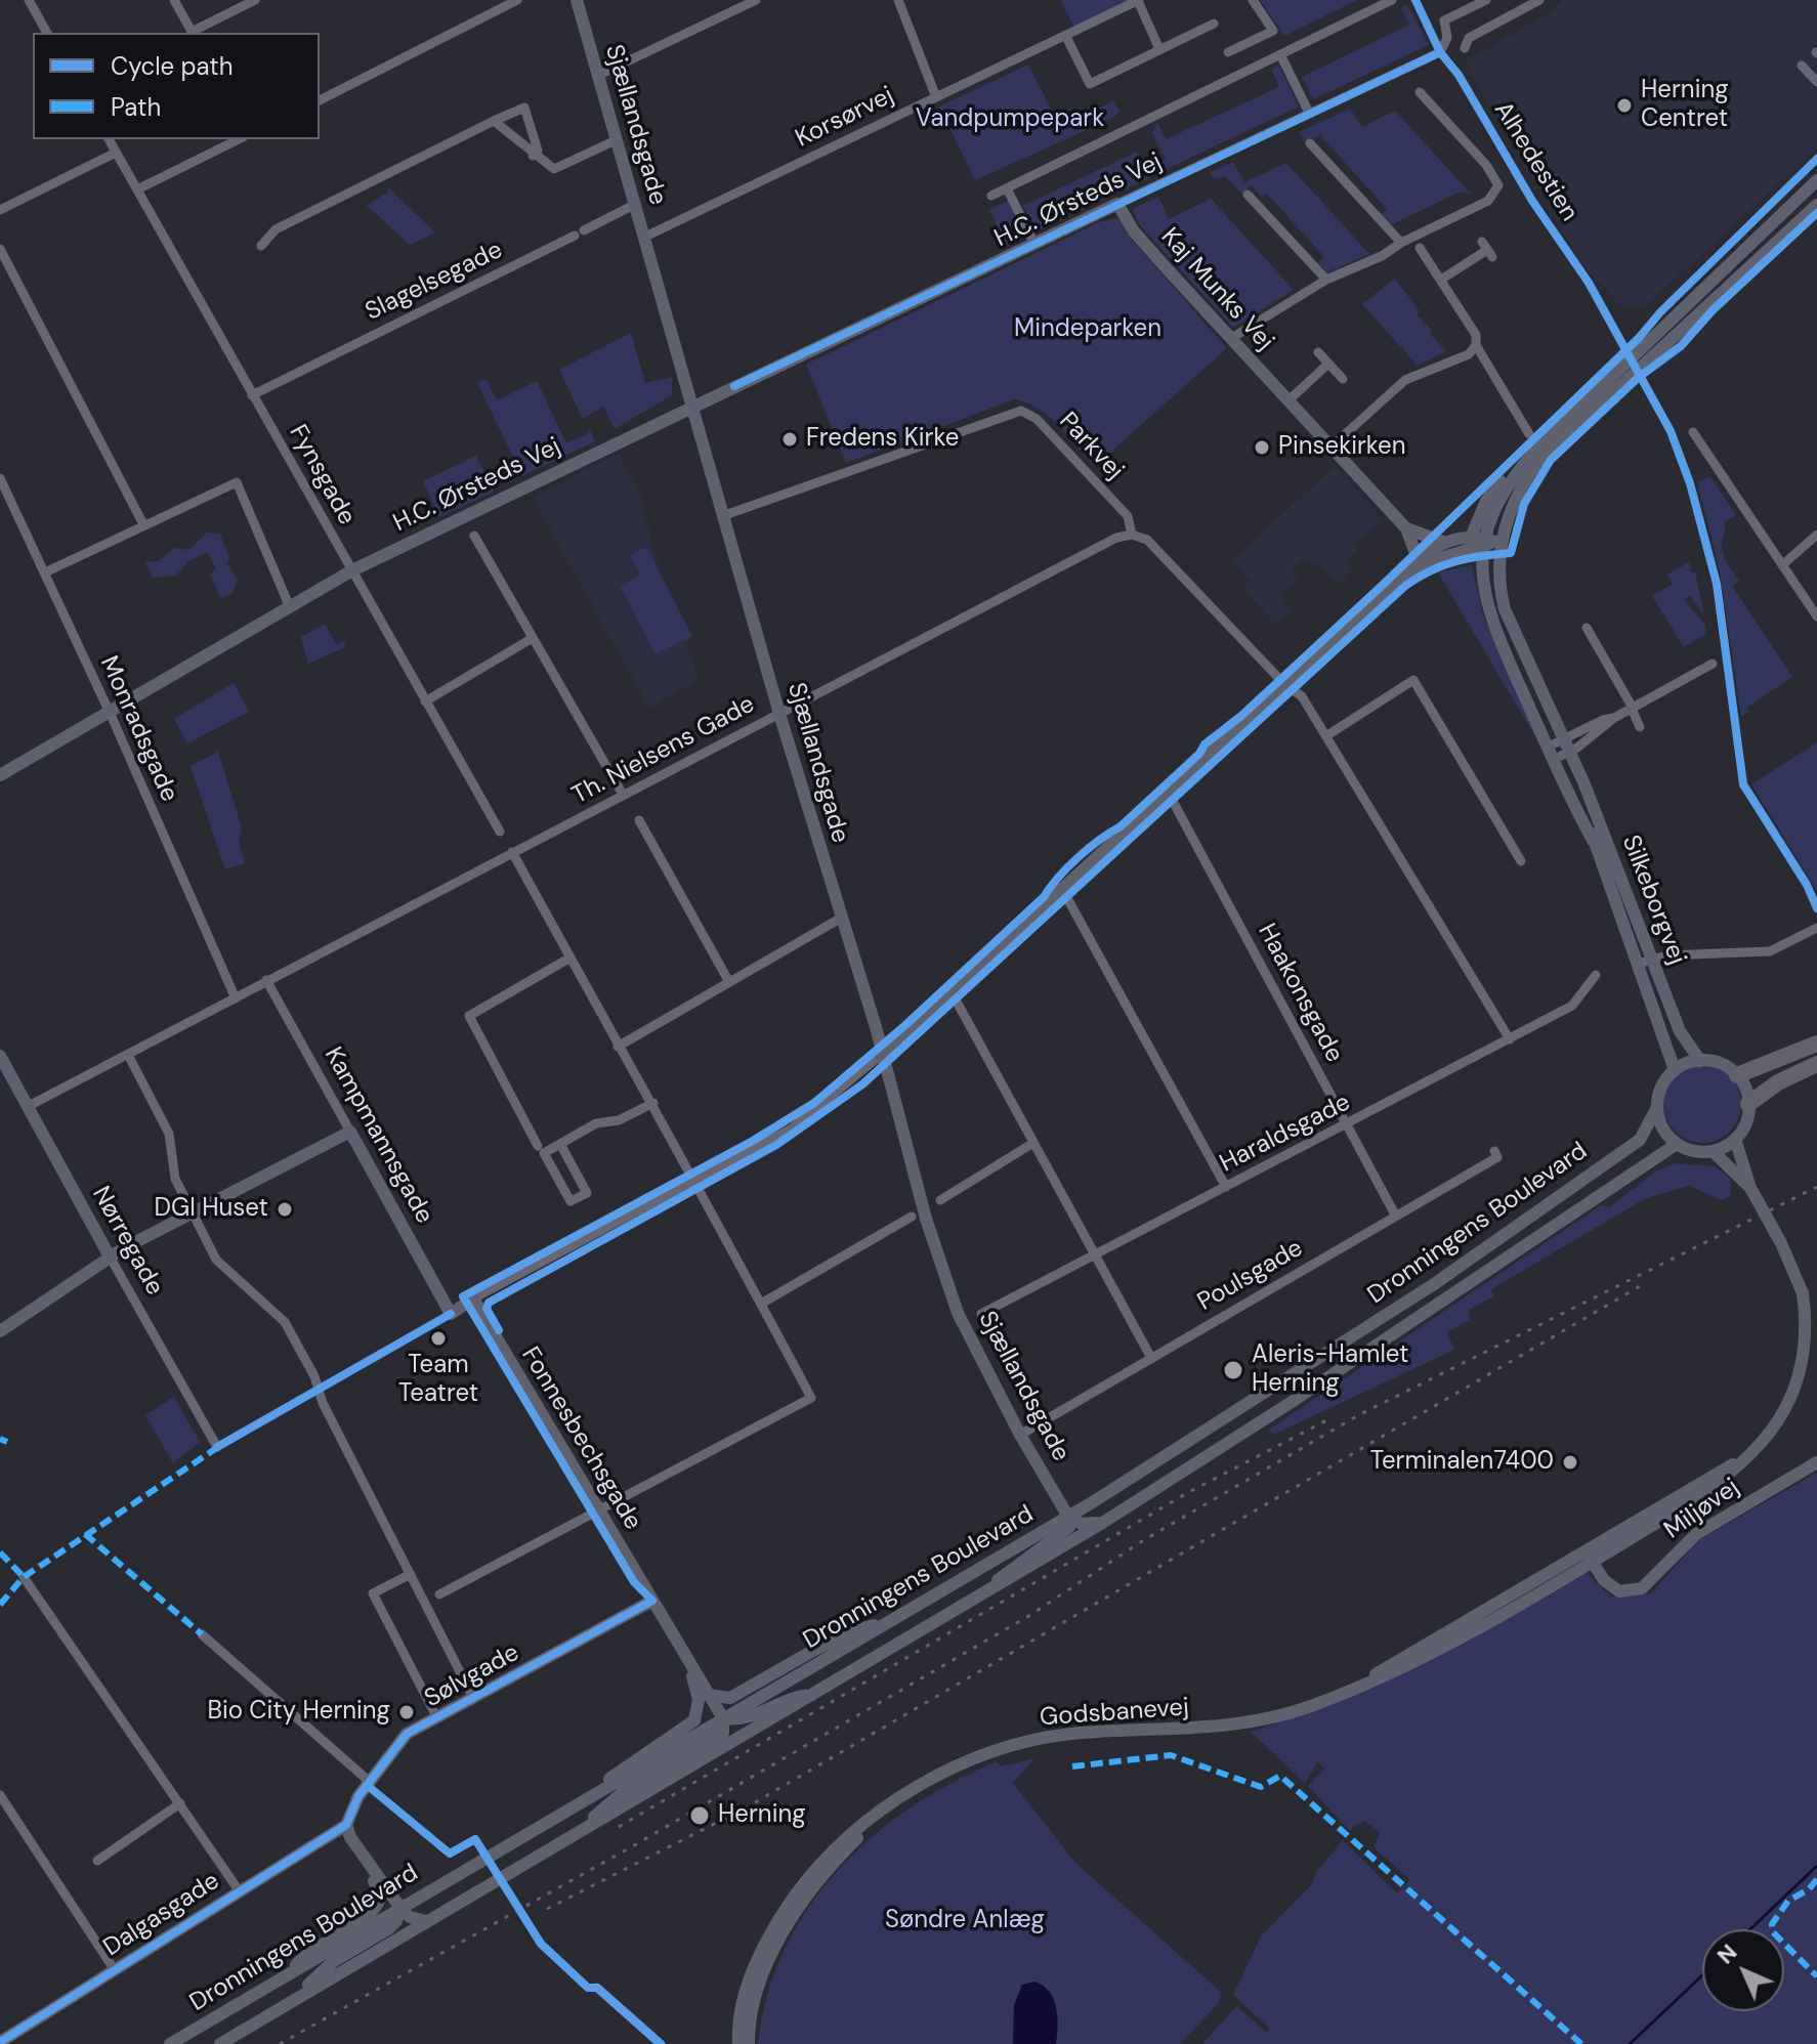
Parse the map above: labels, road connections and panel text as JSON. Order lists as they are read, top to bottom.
{
  "streets": {
    "main road": [
      "Sjællandsgade",
      "H.C. Ørsteds Vej",
      "Kaj Munks Vej",
      "Silkeborgvej",
      "Kampmannsgade",
      "Dronningens Boulevard",
      "Nørregade",
      "Fonnesbechsgade",
      "Miljøvej",
      "Sølvgade",
      "Godsbanevej",
      "Dalgasgade"
    ],
    "street": [
      "Korsørvej",
      "Slagelsegade",
      "Parkvej",
      "Fynsgade",
      "Monradsgade",
      "Th. Nielsens Gade",
      "Haakonsgade",
      "Haraldsgade",
      "Poulsgade"
    ],
    "cycle path": ["Alhedestien"]
  },
  "crossings": [
    ["Korsørvej", "Sjællandsgade"],
    ["Sjællandsgade", "H.C. Ørsteds Vej"],
    ["Sjællandsgade", "Slagelsegade"],
    ["Sjællandsgade", "Parkvej"],
    ["Sjællandsgade", "Th. Nielsens Gade"],
    ["Sjællandsgade", "Dronningens Boulevard"],
    ["Sjællandsgade", "Poulsgade"],
    ["H.C. Ørsteds Vej", "Kaj Munks Vej"],
    ["H.C. Ørsteds Vej", "Fynsgade"],
    ["H.C. Ørsteds Vej", "Monradsgade"],
    ["Slagelsegade", "Fynsgade"],
    ["Parkvej", "Th. Nielsens Gade"],
    ["Monradsgade", "Th. Nielsens Gade"],
    ["Th. Nielsens Gade", "Kampmannsgade"],
    ["Th. Nielsens Gade", "Nørregade"],
    ["Silkeborgvej", "Dronningens Boulevard"],
    ["Silkeborgvej", "Godsbanevej"],
    ["Haakonsgade", "Haraldsgade"],
    ["Haakonsgade", "Poulsgade"],
    ["Kampmannsgade", "Fonnesbechsgade"],
    ["Dronningens Boulevard", "Fonnesbechsgade"],
    ["Dronningens Boulevard", "Godsbanevej"],
    ["Fonnesbechsgade", "Sølvgade"],
    ["Miljøvej", "Godsbanevej"],
    ["Sølvgade", "Dalgasgade"]
  ],
  "parks": ["Vandpumpepark", "Mindeparken", "Søndre Anlæg"],
  "places": [
    "Herning Centret",
    "Fredens Kirke",
    "Pinsekirken",
    "DGI Huset",
    "Team Teatret",
    "Aleris-Hamlet Herning",
    "Terminalen7400",
    "Bio City Herning",
    "Herning"
  ],
  "legend": ["Cycle path", "Path"],
  "north": "top left"
}
